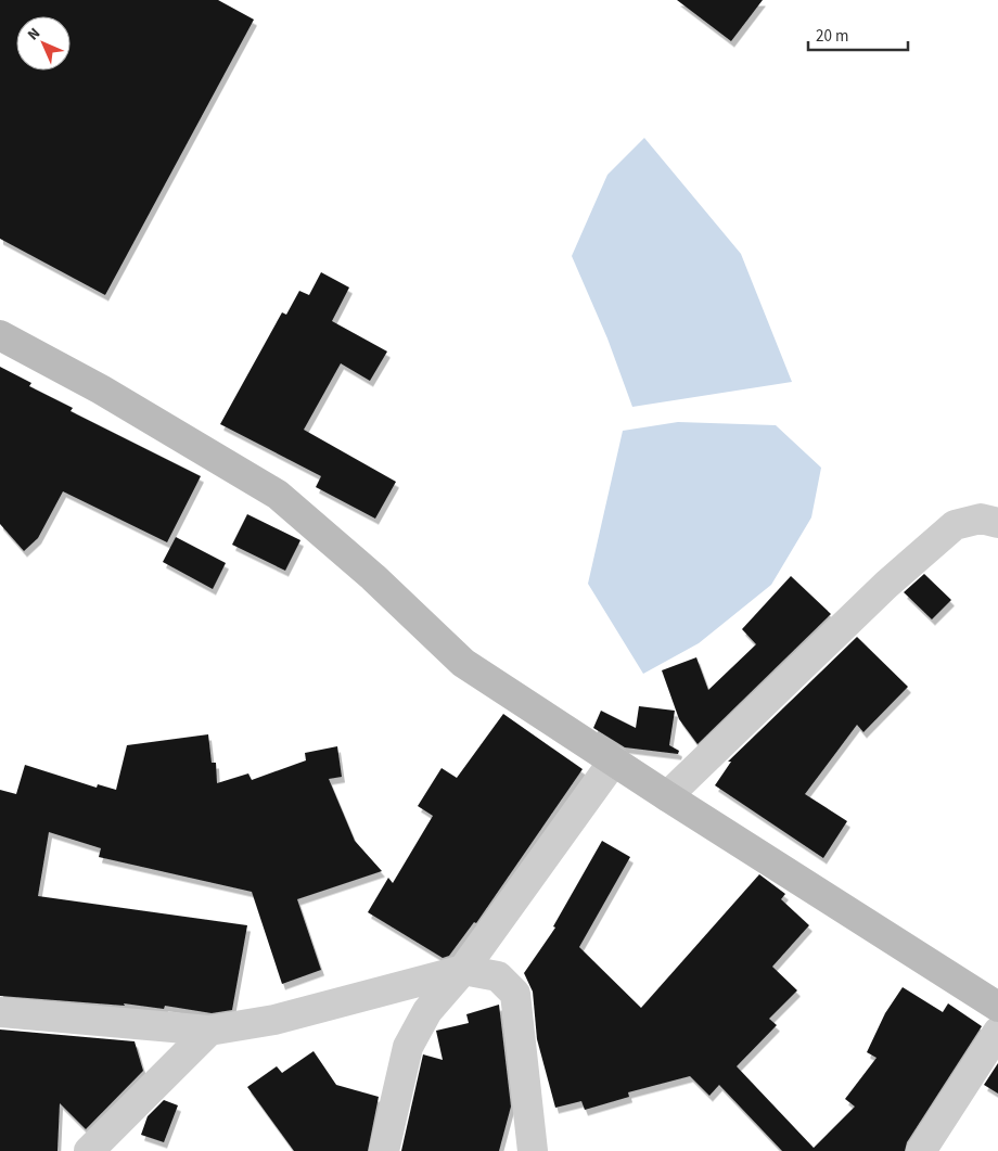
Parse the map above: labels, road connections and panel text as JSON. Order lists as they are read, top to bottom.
{
  "scale_bar": "20 m",
  "north": "top left"
}
